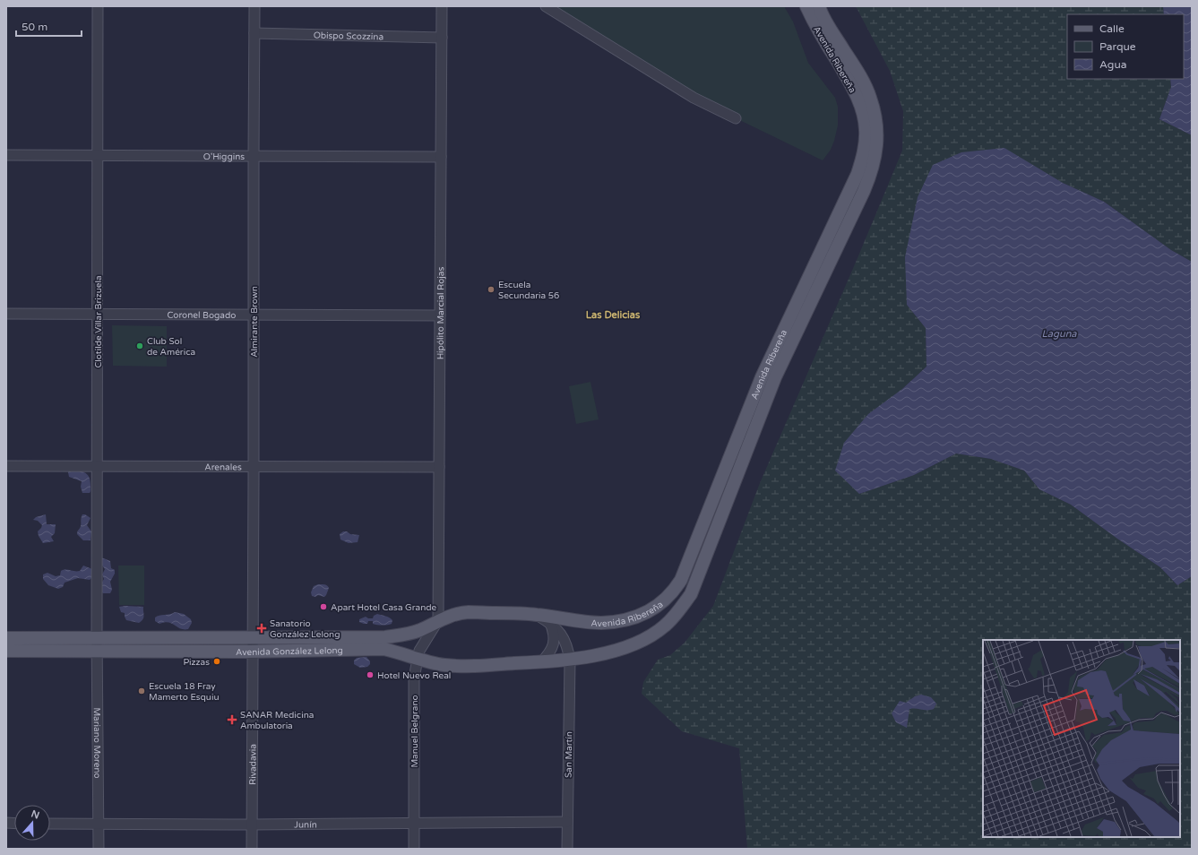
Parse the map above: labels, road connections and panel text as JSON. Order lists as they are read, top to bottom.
{
  "streets": {
    "main road": ["Avenida Ribereña", "Avenida González Lelong"],
    "street": [
      "Obispo Scozzina",
      "O'Higgins",
      "Hipólito Marcial Rojas",
      "Coronel Bogado",
      "Clotilde Villar Brizuela",
      "Almirante Brown",
      "Arenales",
      "Manuel Belgrano",
      "Mariano Moreno",
      "San Martín",
      "Rivadavia",
      "Junín"
    ]
  },
  "crossings": [
    ["Obispo Scozzina", "Hipólito Marcial Rojas"],
    ["Obispo Scozzina", "Almirante Brown"],
    ["Avenida Ribereña", "Avenida González Lelong"],
    ["Avenida Ribereña", "San Martín"],
    ["O'Higgins", "Hipólito Marcial Rojas"],
    ["O'Higgins", "Clotilde Villar Brizuela"],
    ["O'Higgins", "Almirante Brown"],
    ["Hipólito Marcial Rojas", "Coronel Bogado"],
    ["Hipólito Marcial Rojas", "Arenales"],
    ["Hipólito Marcial Rojas", "Avenida González Lelong"],
    ["Hipólito Marcial Rojas", "Manuel Belgrano"],
    ["Coronel Bogado", "Clotilde Villar Brizuela"],
    ["Coronel Bogado", "Almirante Brown"],
    ["Clotilde Villar Brizuela", "Arenales"],
    ["Clotilde Villar Brizuela", "Avenida González Lelong"],
    ["Clotilde Villar Brizuela", "Mariano Moreno"],
    ["Almirante Brown", "Arenales"],
    ["Almirante Brown", "Avenida González Lelong"],
    ["Almirante Brown", "Rivadavia"],
    ["Avenida González Lelong", "Manuel Belgrano"],
    ["Avenida González Lelong", "Mariano Moreno"],
    ["Avenida González Lelong", "San Martín"],
    ["Avenida González Lelong", "Rivadavia"],
    ["Manuel Belgrano", "Junín"],
    ["Mariano Moreno", "Junín"],
    ["San Martín", "Junín"],
    ["Rivadavia", "Junín"]
  ],
  "districts": ["Las Delicias"],
  "water": ["Laguna"],
  "places": {
    "other": [
      "Escuela Secundaria 56",
      "Club Sol de América",
      "Apart Hotel Casa Grande",
      "Pizzas",
      "Hotel Nuevo Real",
      "Escuela 18 Fray Mamerto Esquiu"
    ],
    "health": ["Sanatorio González Lelong", "SANAR Medicina Ambulatoria"]
  },
  "legend": ["Calle", "Parque", "Agua"],
  "scale_bar": "50 m",
  "north": "top"
}
